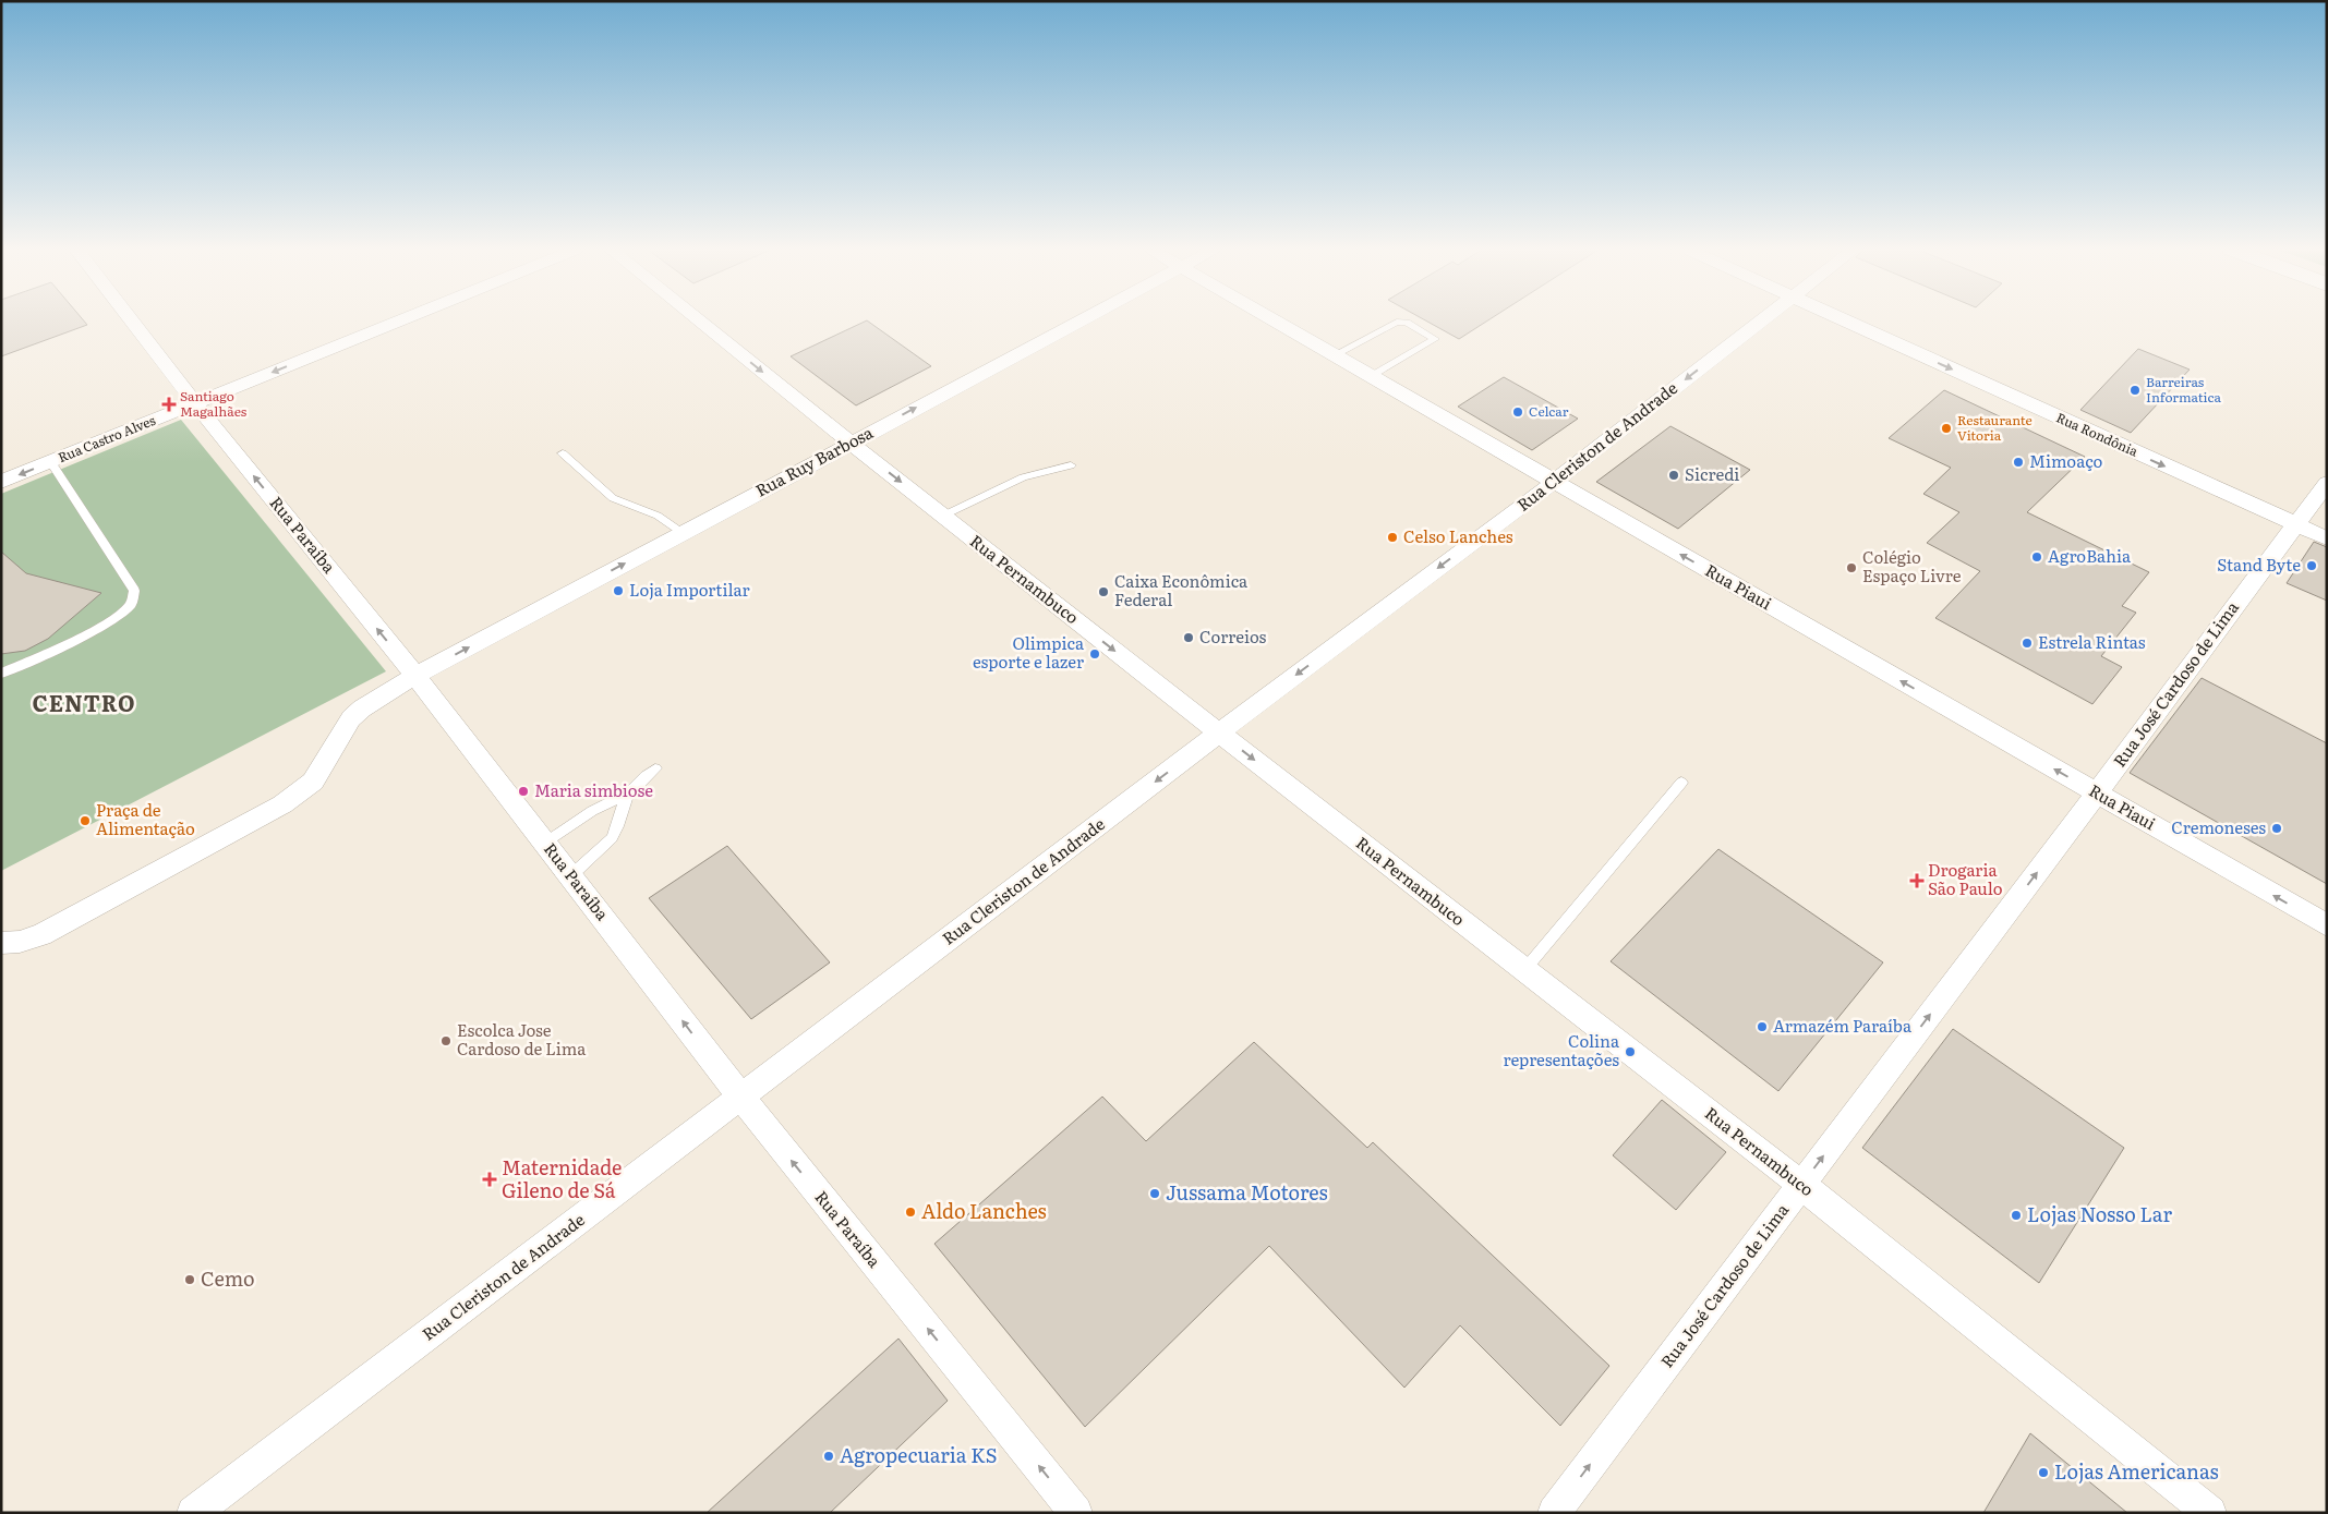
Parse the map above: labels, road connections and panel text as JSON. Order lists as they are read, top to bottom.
{
  "streets": {
    "street": [
      "Rua Rondônia",
      "Rua Castro Alves",
      "Rua Cleriston de Andrade",
      "Rua Ruy Barbosa",
      "Rua Paraíba",
      "Rua Pernambuco",
      "Rua Piaui",
      "Rua José Cardoso de Lima"
    ]
  },
  "crossings": [
    ["Rua Rondônia", "Rua José Cardoso de Lima"],
    ["Rua Castro Alves", "Rua Paraíba"],
    ["Rua Cleriston de Andrade", "Rua Paraíba"],
    ["Rua Cleriston de Andrade", "Rua Pernambuco"],
    ["Rua Cleriston de Andrade", "Rua Piaui"],
    ["Rua Ruy Barbosa", "Rua Paraíba"],
    ["Rua Ruy Barbosa", "Rua Pernambuco"],
    ["Rua Pernambuco", "Rua José Cardoso de Lima"],
    ["Rua Piaui", "Rua José Cardoso de Lima"]
  ],
  "one_way": [
    "Rua Rondônia",
    "Rua Castro Alves",
    "Rua Cleriston de Andrade",
    "Rua Ruy Barbosa",
    "Rua Paraíba",
    "Rua Pernambuco",
    "Rua Piaui",
    "Rua José Cardoso de Lima"
  ],
  "districts": ["CENTRO"],
  "places": {
    "other": [
      "Barreiras Informatica",
      "Celcar",
      "Restaurante Vitoria",
      "Mimoaço",
      "Sicredi",
      "Celso Lanches",
      "AgroBahia",
      "Stand Byte",
      "Colégio Espaço Livre",
      "Loja Importilar",
      "Caixa Econômica Federal",
      "Correios",
      "Estrela Rintas",
      "Olimpica esporte e lazer",
      "Maria simbiose",
      "Praça de Alimentação",
      "Cremoneses",
      "Armazém Paraíba",
      "Escolca Jose Cardoso de Lima",
      "Colina representações",
      "Jussama Motores",
      "Aldo Lanches",
      "Lojas Nosso Lar",
      "Cemo",
      "Agropecuaria KS",
      "Lojas Americanas"
    ],
    "health": ["Santiago Magalhães", "Drogaria São Paulo", "Maternidade Gileno de Sá"]
  }
}
